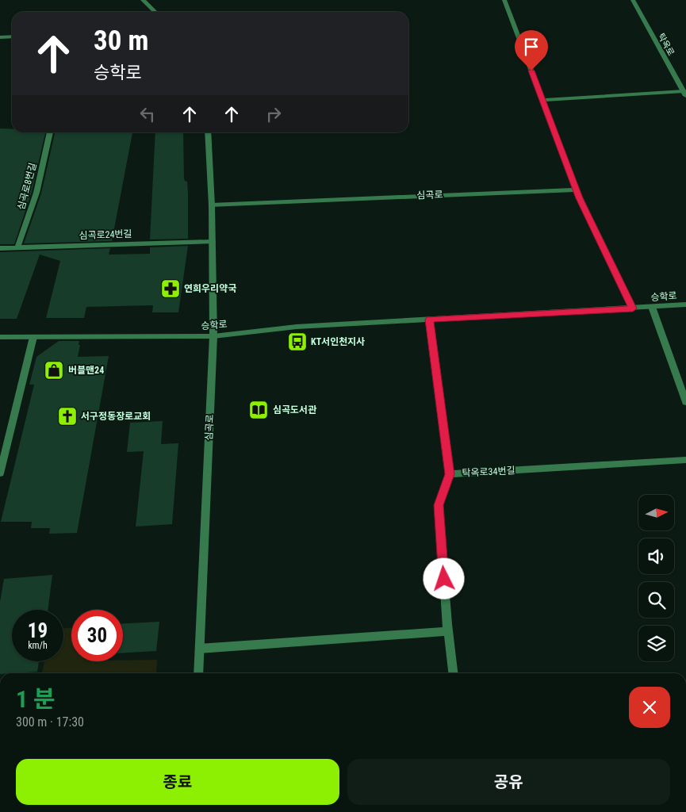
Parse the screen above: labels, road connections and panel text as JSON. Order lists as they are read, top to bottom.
{
  "streets": {
    "street": [
      "탁옥로",
      "심곡로8번길",
      "심곡로",
      "심곡로24번길",
      "승학로",
      "탁옥로34번길"
    ]
  },
  "crossings": [
    ["심곡로8번길", "심곡로24번길"],
    ["심곡로", "심곡로24번길"],
    ["심곡로", "승학로"]
  ],
  "places": {
    "pharmacy": ["연희우리약국"],
    "bus stop": ["KT서인천지사"],
    "shop": ["버블맨24"],
    "library": ["심곡도서관"],
    "church": ["서구정동장로교회"]
  },
  "north": "right",
  "page": {
    "turn": ["30 m", "승학로"],
    "speed": "19 km/h",
    "limit": "30",
    "heading": ["1 분", "300 m · 17:30"],
    "buttons": ["종료", "공유"]
  }
}
